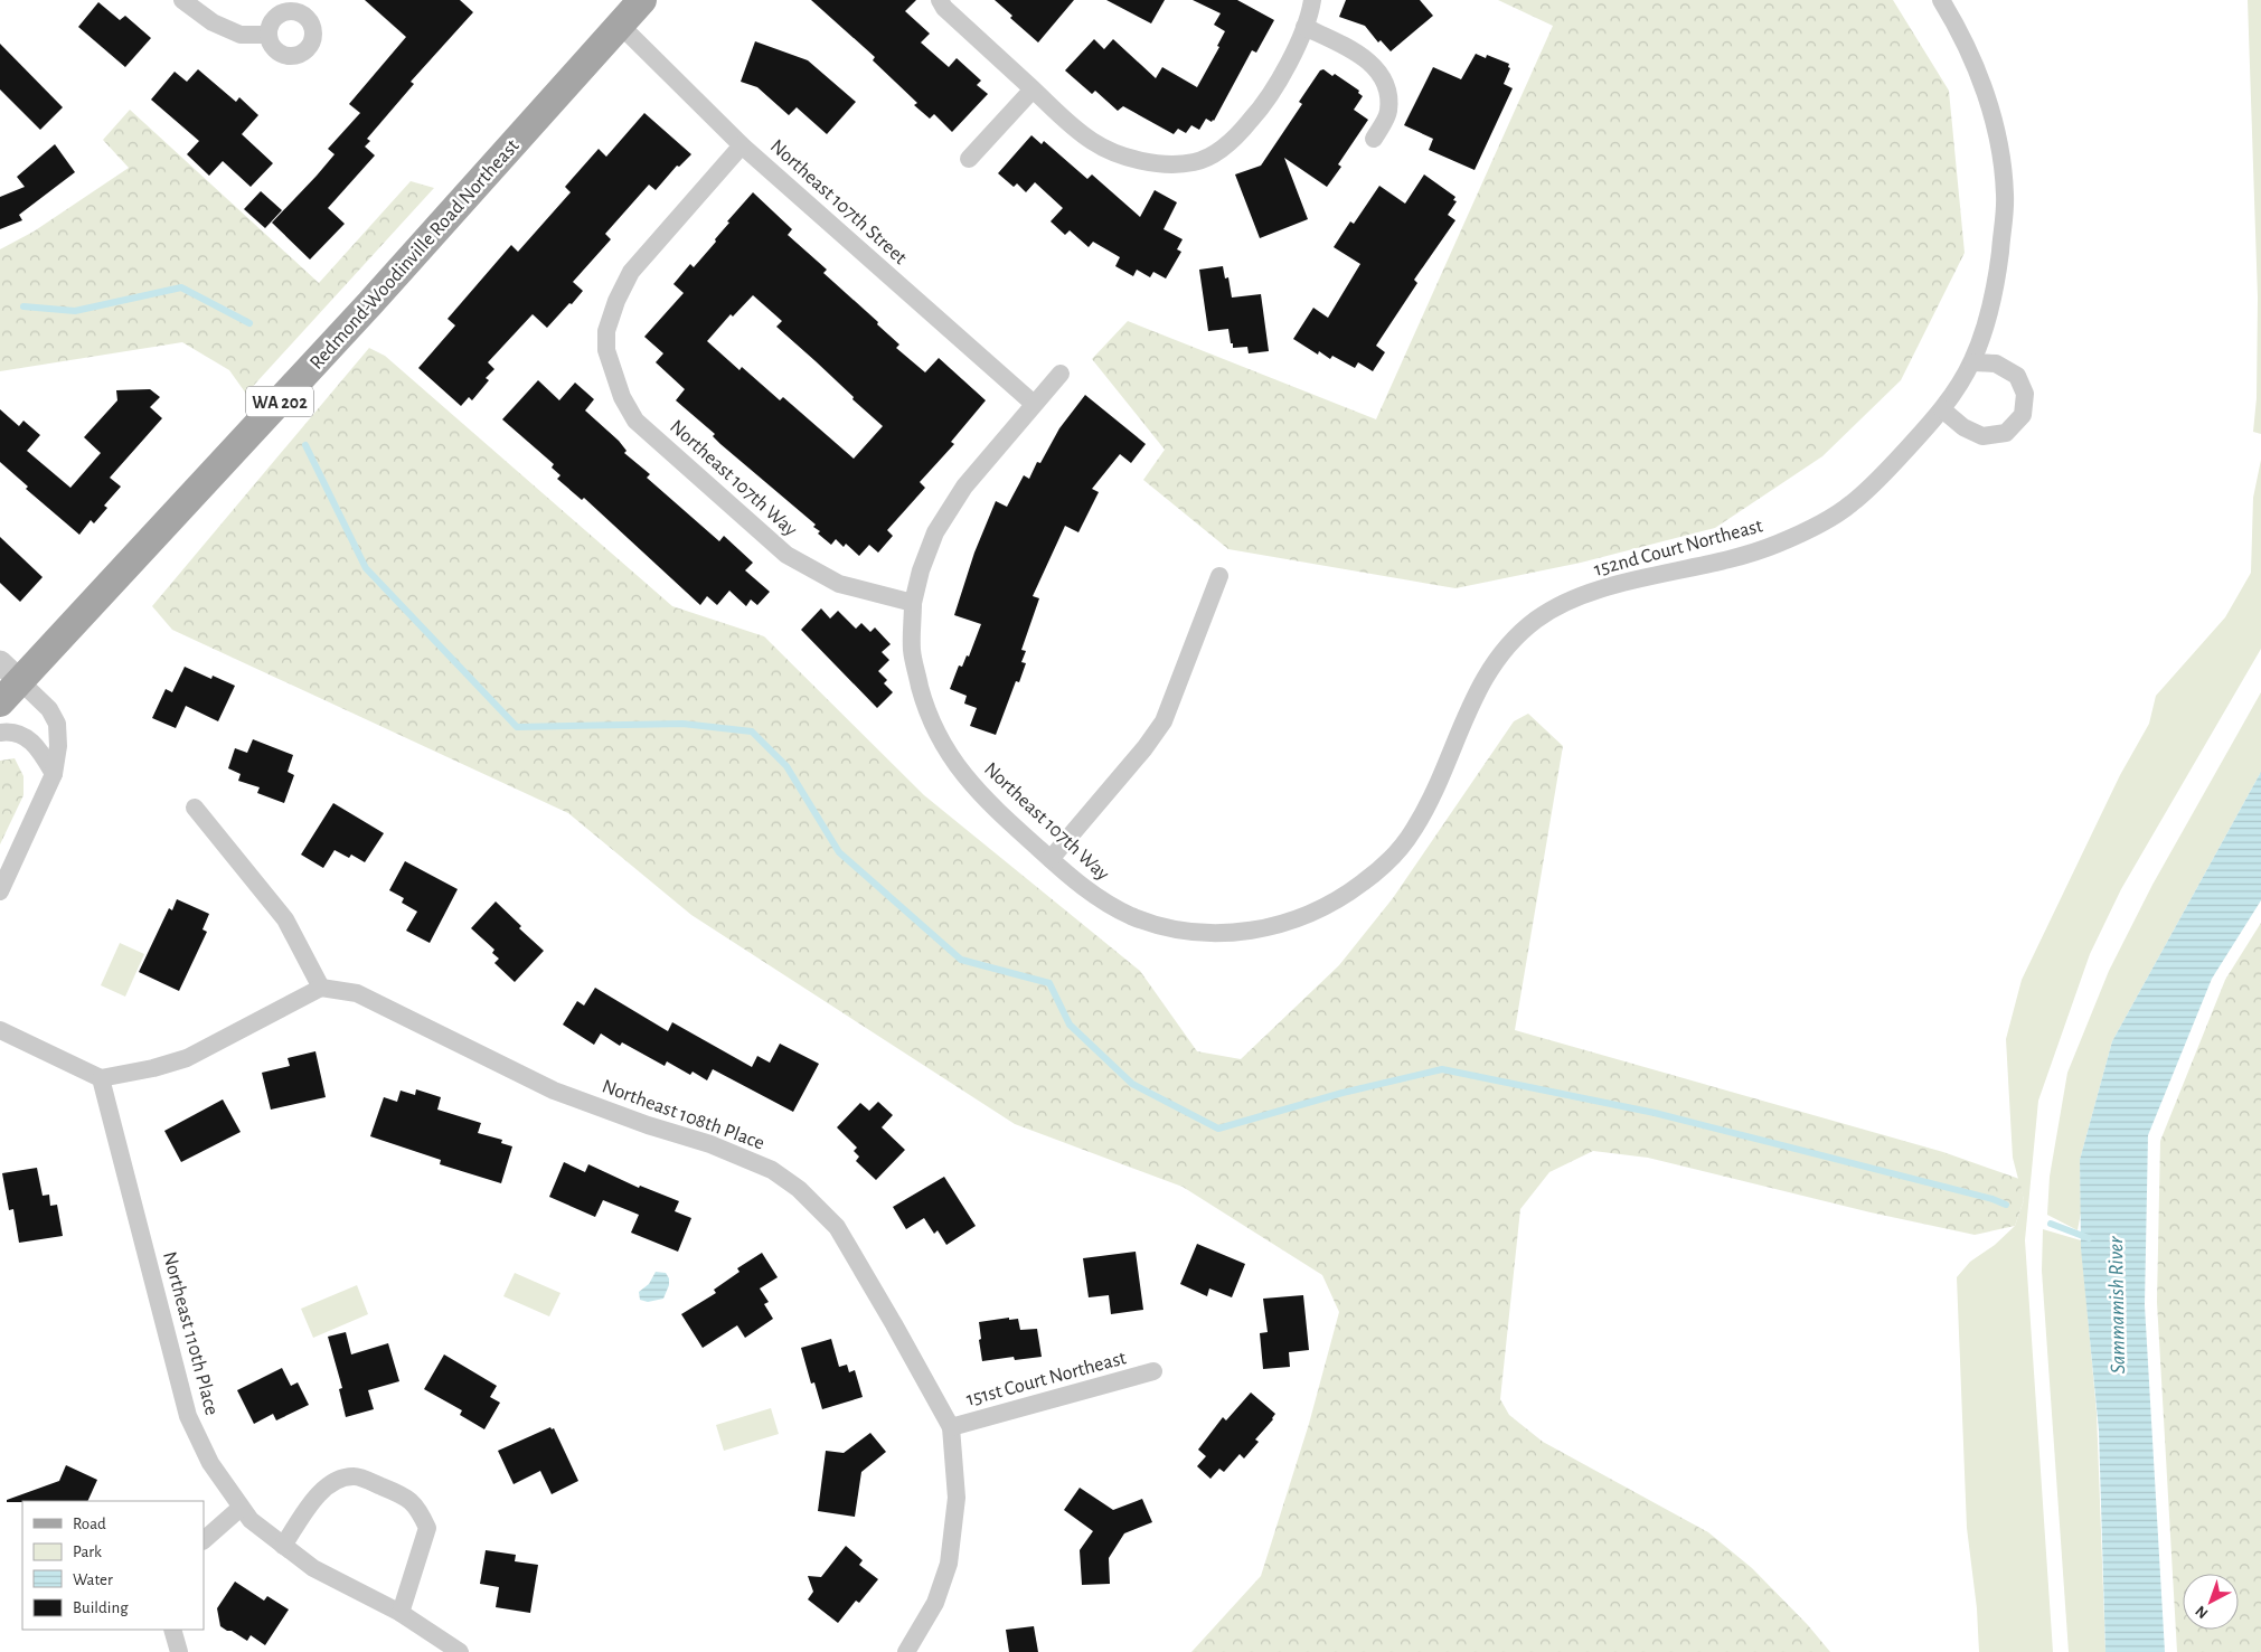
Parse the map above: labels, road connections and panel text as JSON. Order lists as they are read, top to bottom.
{
  "streets": {
    "main road": ["Redmond-Woodinville Road Northeast", "WA 202"],
    "street": [
      "Northeast 107th Street",
      "Northeast 107th Way",
      "152nd Court Northeast",
      "Northeast 108th Place",
      "Northeast 110th Place",
      "151st Court Northeast"
    ]
  },
  "crossings": [
    ["Northeast 107th Street", "Redmond-Woodinville Road Northeast"],
    ["Northeast 107th Street", "Northeast 107th Way"],
    ["Northeast 107th Way", "152nd Court Northeast"],
    ["Northeast 108th Place", "151st Court Northeast"]
  ],
  "water": ["Sammamish River"],
  "legend": [
    "Road",
    "Park",
    "Water",
    "Building"
  ],
  "north": "bottom left"
}
